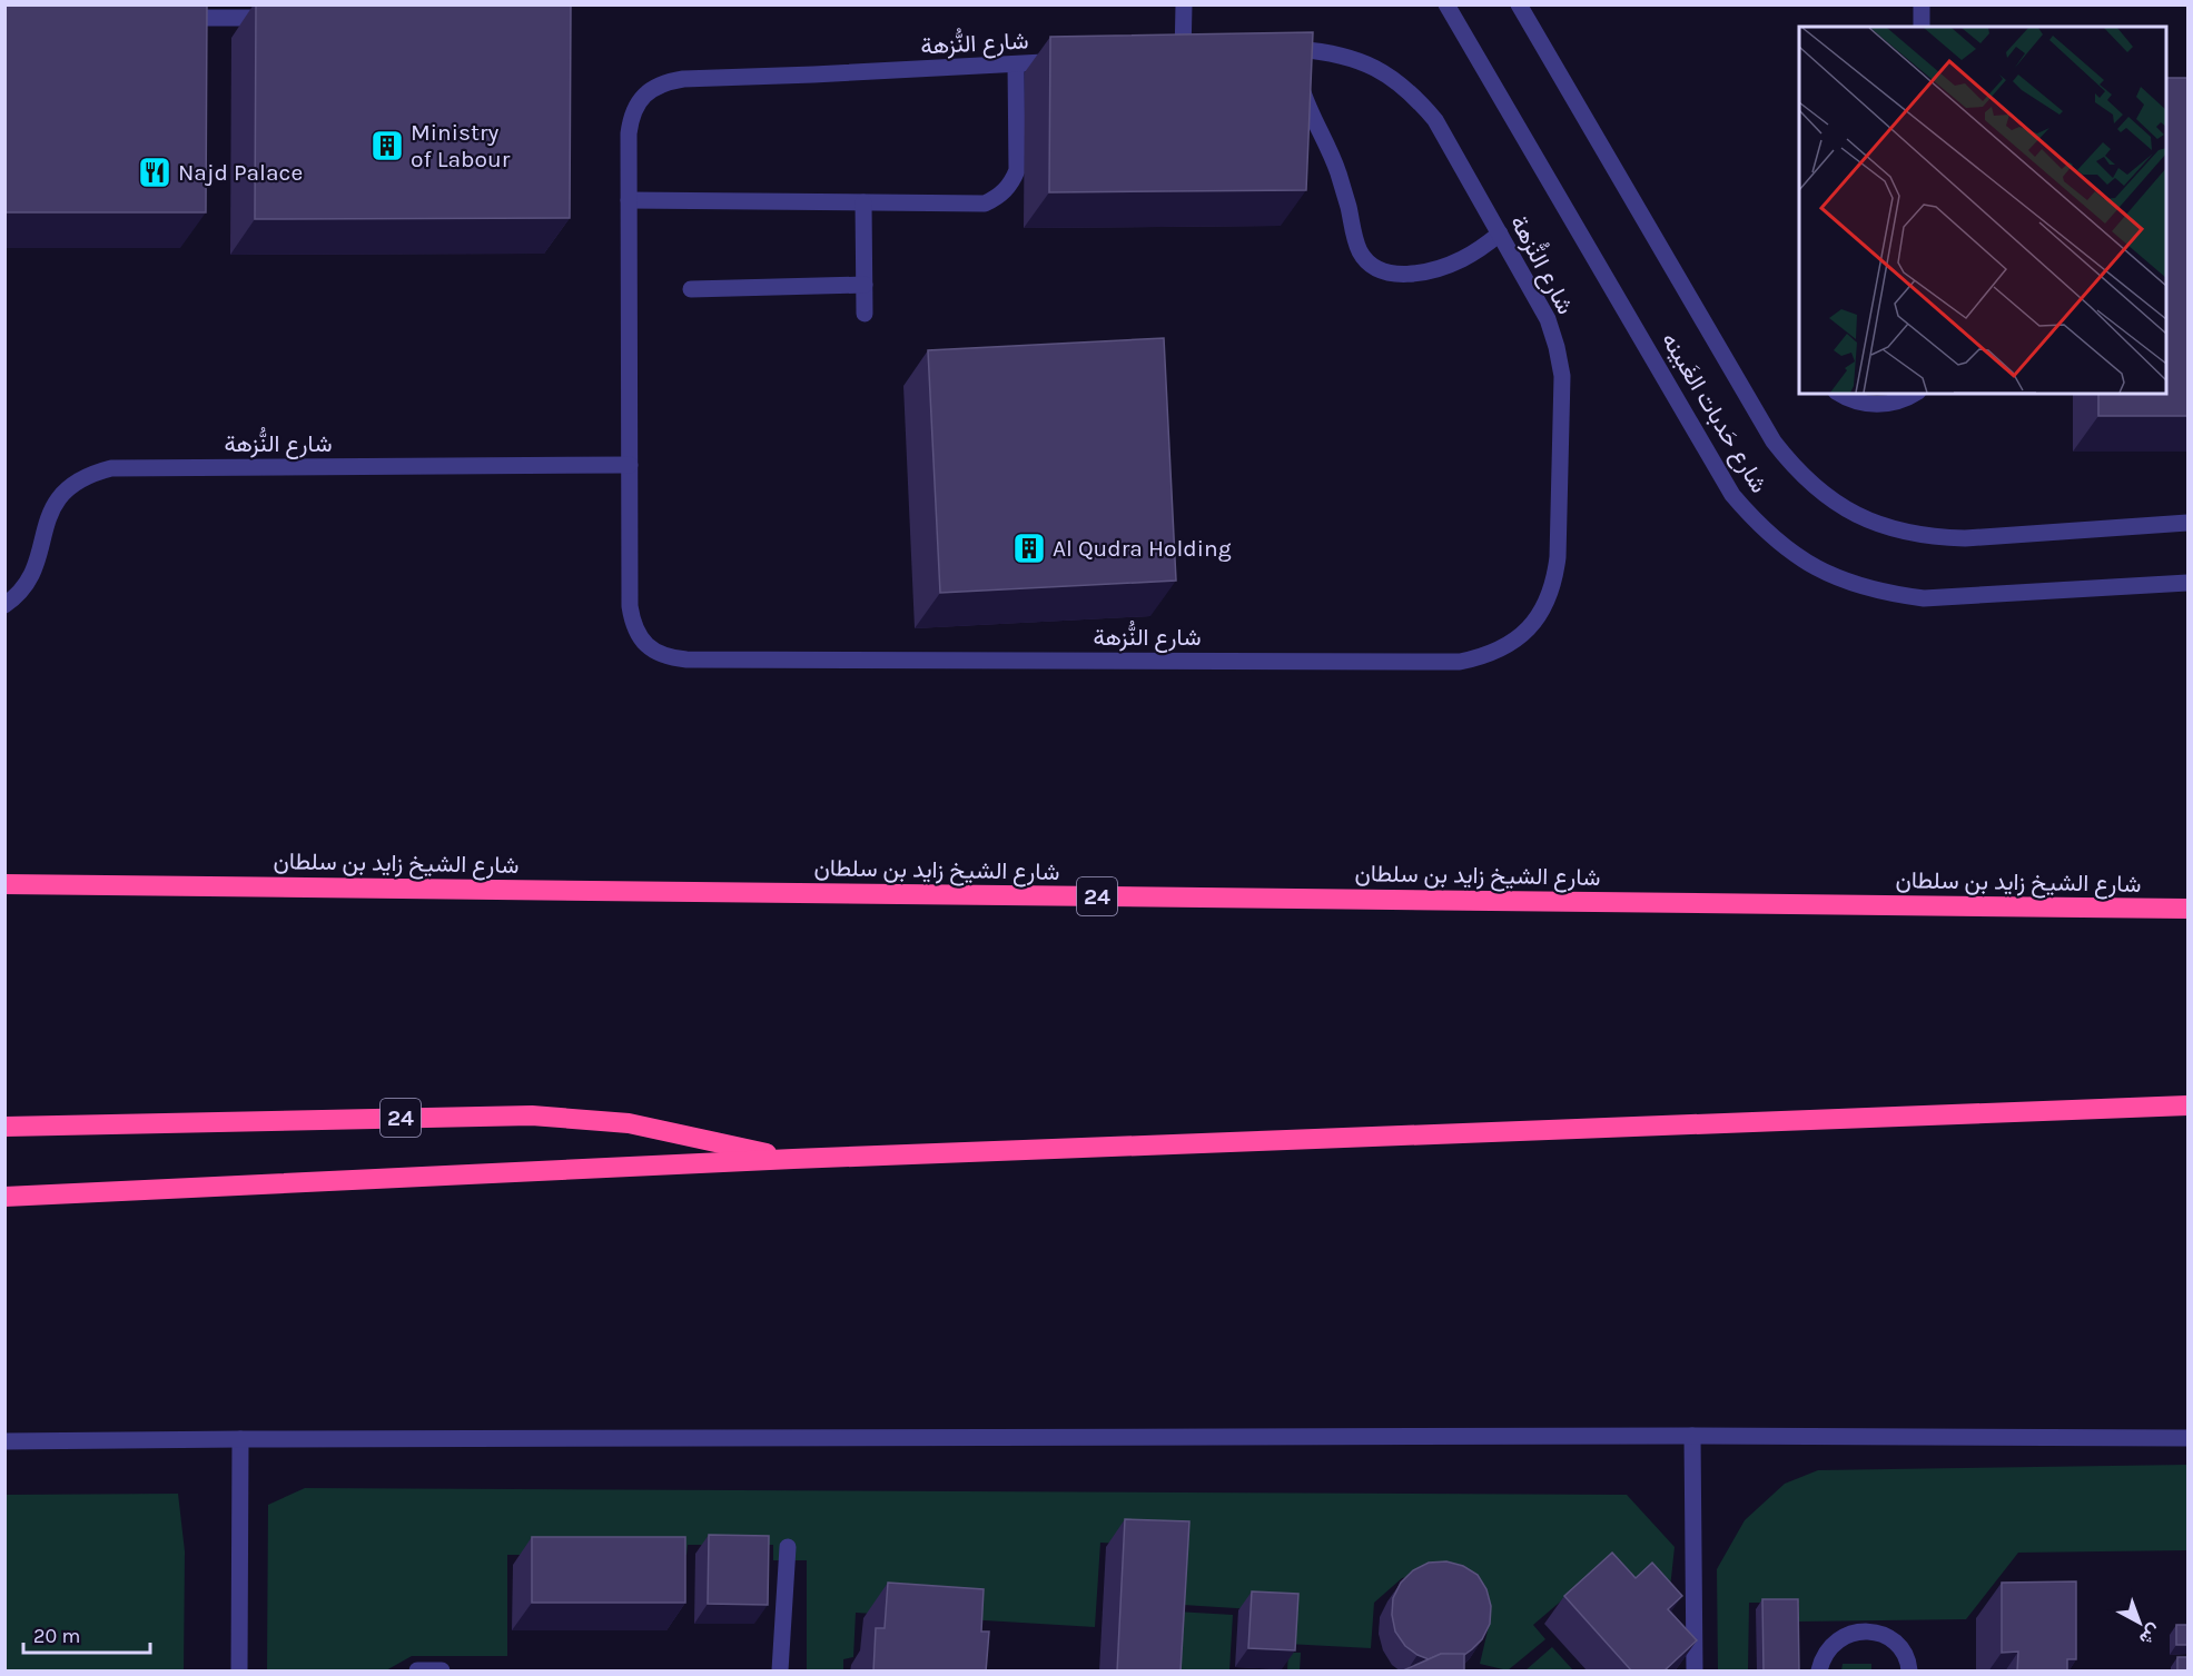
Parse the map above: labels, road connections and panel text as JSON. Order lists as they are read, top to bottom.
{
  "streets": {
    "highway": ["شارع الشيخ زايد بن سلطان", "24"],
    "street": ["شارع النُّزهة", "شارع حَدبات الغَبينه"]
  },
  "places": {
    "building": ["Ministry of Labour", "Al Qudra Holding"],
    "restaurant": ["Najd Palace"]
  },
  "scale_bar": "20 m",
  "north": "bottom right"
}
